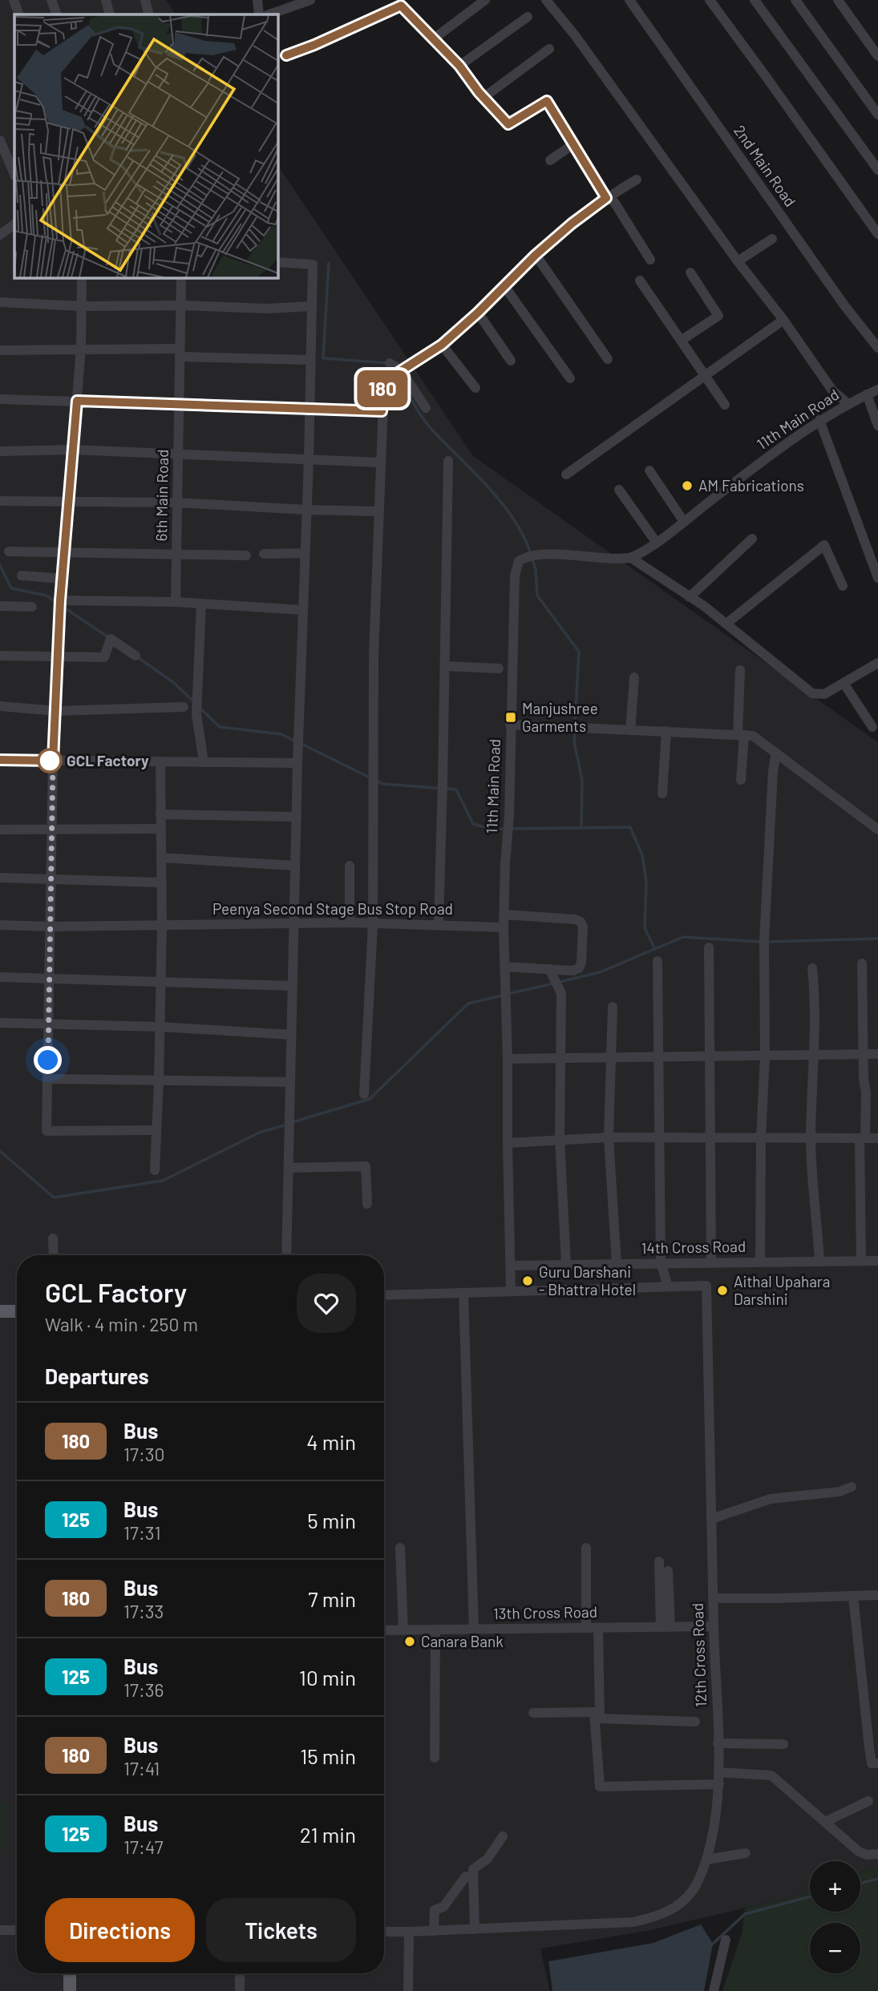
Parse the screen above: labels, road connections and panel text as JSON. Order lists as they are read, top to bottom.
{
  "streets": {
    "street": [
      "2nd Main Road",
      "11th Main Road",
      "6th Main Road",
      "Peenya Second Stage Bus Stop Road",
      "14th Cross Road",
      "13th Cross Road",
      "12th Cross Road"
    ]
  },
  "crossings": [
    ["11th Main Road", "Peenya Second Stage Bus Stop Road"],
    ["11th Main Road", "14th Cross Road"],
    ["11th Main Road", "12th Cross Road"],
    ["13th Cross Road", "12th Cross Road"]
  ],
  "places": {
    "other": [
      "AM Fabrications",
      "GCL Factory",
      "Guru Darshani - Bhattra Hotel",
      "Aithal Upahara Darshini",
      "Canara Bank"
    ],
    "transit": ["Manjushree Garments"]
  },
  "lines": ["bus line 180"],
  "page": {
    "on_map": "180",
    "heading": [
      ["GCL Factory", "Walk · 4 min · 250 m"],
      "Departures"
    ],
    "list": [
      {
        "mark": "180",
        "name": "Bus",
        "note": "17:30",
        "value": "4 min"
      },
      {
        "mark": "125",
        "name": "Bus",
        "note": "17:31",
        "value": "5 min"
      },
      {
        "mark": "180",
        "name": "Bus",
        "note": "17:33",
        "value": "7 min"
      },
      {
        "mark": "125",
        "name": "Bus",
        "note": "17:36",
        "value": "10 min"
      },
      {
        "mark": "180",
        "name": "Bus",
        "note": "17:41",
        "value": "15 min"
      },
      {
        "mark": "125",
        "name": "Bus",
        "note": "17:47",
        "value": "21 min"
      }
    ],
    "map_buttons": ["+", "−"],
    "buttons": ["Directions", "Tickets"]
  }
}
